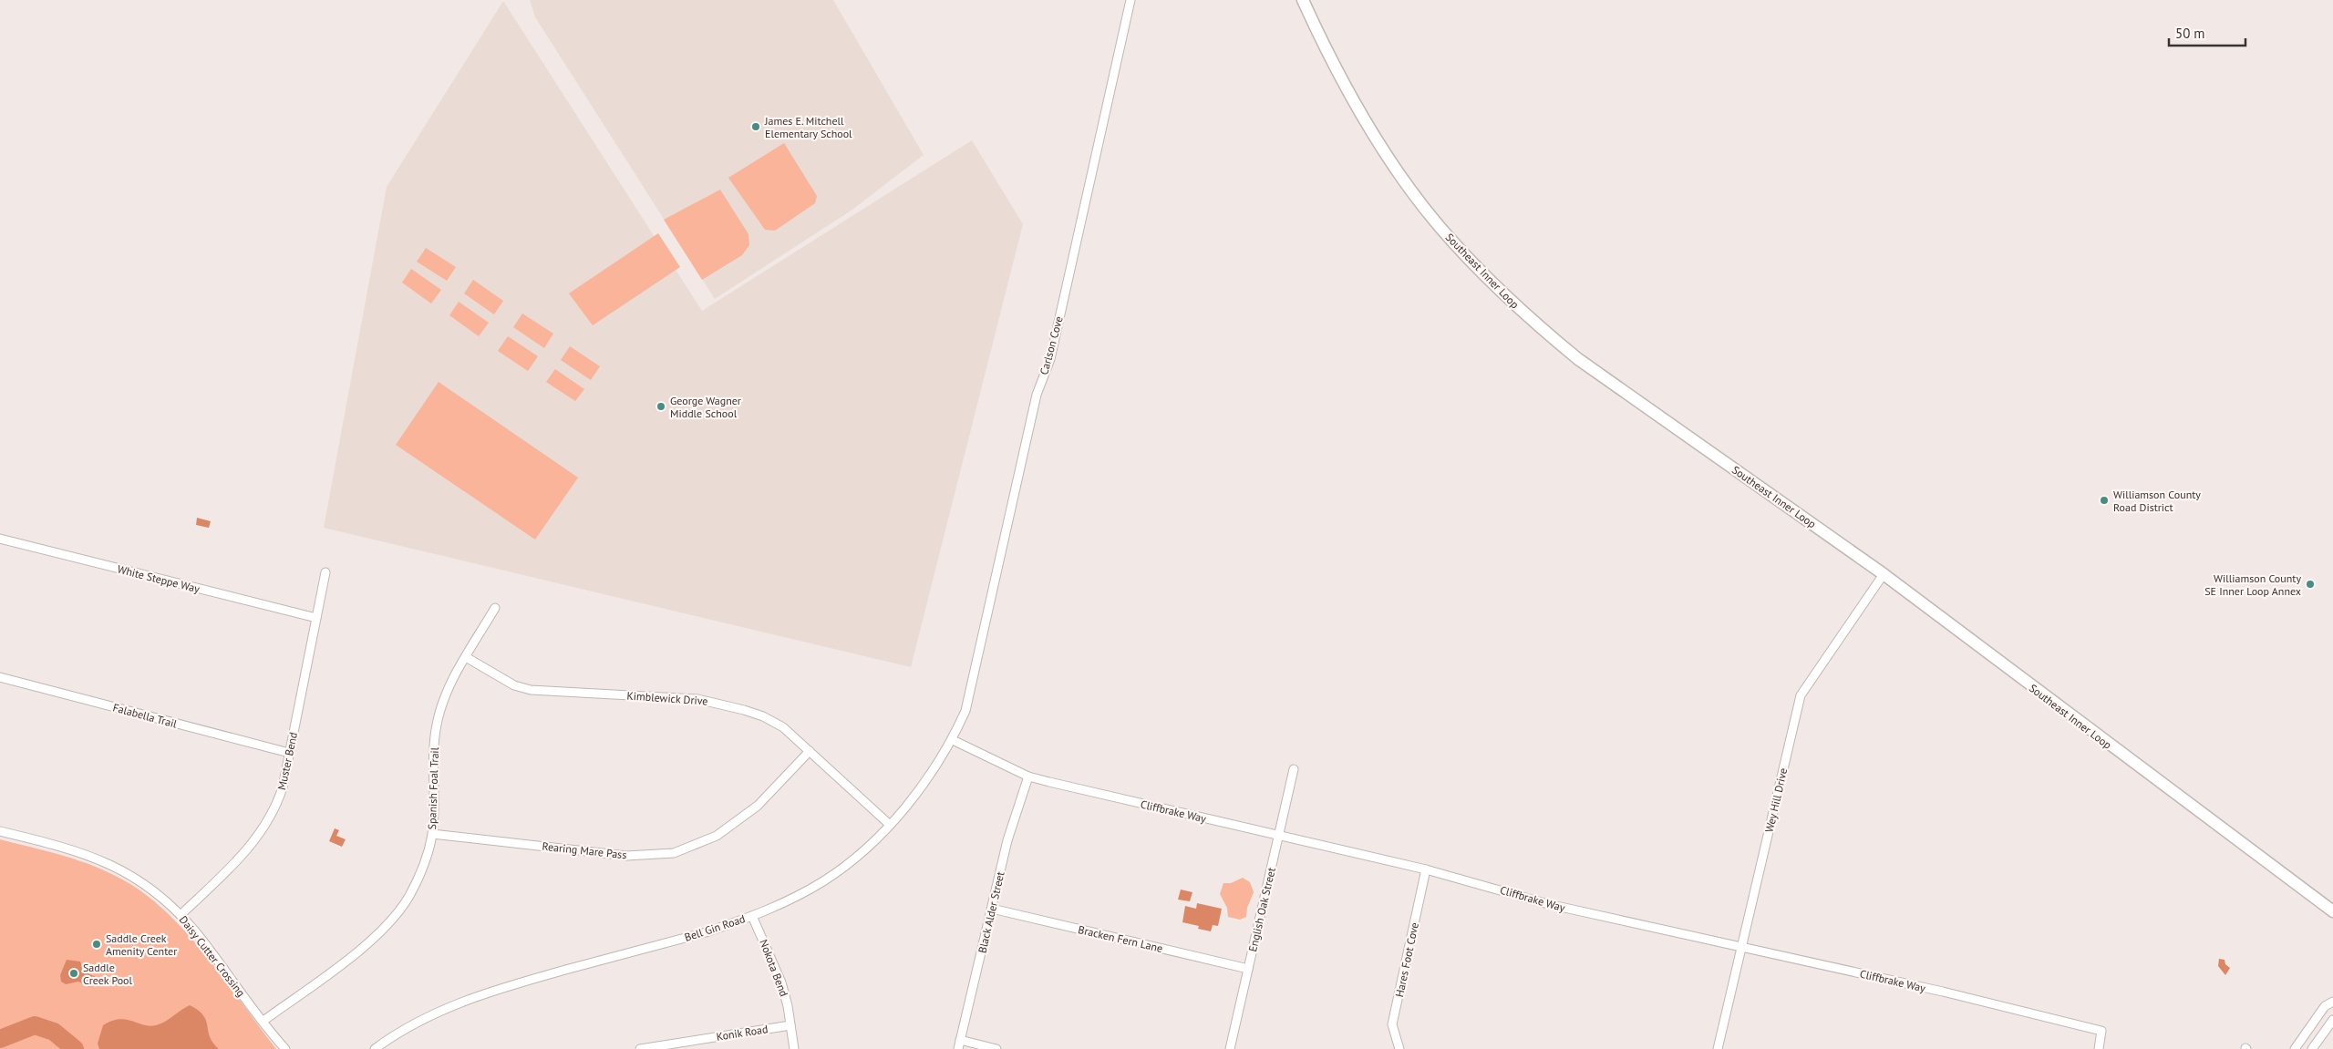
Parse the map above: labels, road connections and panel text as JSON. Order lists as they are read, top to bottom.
{
  "streets": {
    "main road": ["Southeast Inner Loop"],
    "street": [
      "Carlson Cove",
      "White Steppe Way",
      "Kimblewick Drive",
      "Falabella Trail",
      "Muster Bend",
      "Spanish Foal Trail",
      "Wey Hill Drive",
      "Cliffbrake Way",
      "Rearing Mare Pass",
      "English Oak Street",
      "Black Alder Street",
      "Bell Gin Road",
      "Bracken Fern Lane",
      "Daisy Cutter Crossing",
      "Hares Foot Cove",
      "Nokota Bend",
      "Konik Road"
    ]
  },
  "crossings": [
    ["Southeast Inner Loop", "Wey Hill Drive"],
    ["Carlson Cove", "Bell Gin Road"],
    ["White Steppe Way", "Muster Bend"],
    ["Kimblewick Drive", "Spanish Foal Trail"],
    ["Kimblewick Drive", "Rearing Mare Pass"],
    ["Kimblewick Drive", "Bell Gin Road"],
    ["Falabella Trail", "Muster Bend"],
    ["Muster Bend", "Daisy Cutter Crossing"],
    ["Spanish Foal Trail", "Rearing Mare Pass"],
    ["Spanish Foal Trail", "Daisy Cutter Crossing"],
    ["Wey Hill Drive", "Cliffbrake Way"],
    ["Cliffbrake Way", "English Oak Street"],
    ["Cliffbrake Way", "Black Alder Street"],
    ["Cliffbrake Way", "Bell Gin Road"],
    ["Cliffbrake Way", "Hares Foot Cove"],
    ["English Oak Street", "Bracken Fern Lane"],
    ["Black Alder Street", "Bracken Fern Lane"],
    ["Bell Gin Road", "Nokota Bend"],
    ["Nokota Bend", "Konik Road"]
  ],
  "places": [
    "James E. Mitchell Elementary School",
    "George Wagner Middle School",
    "Williamson County Road District",
    "Williamson County SE Inner Loop Annex",
    "Saddle Creek Amenity Center",
    "Saddle Creek Pool"
  ],
  "scale_bar": "50 m"
}
